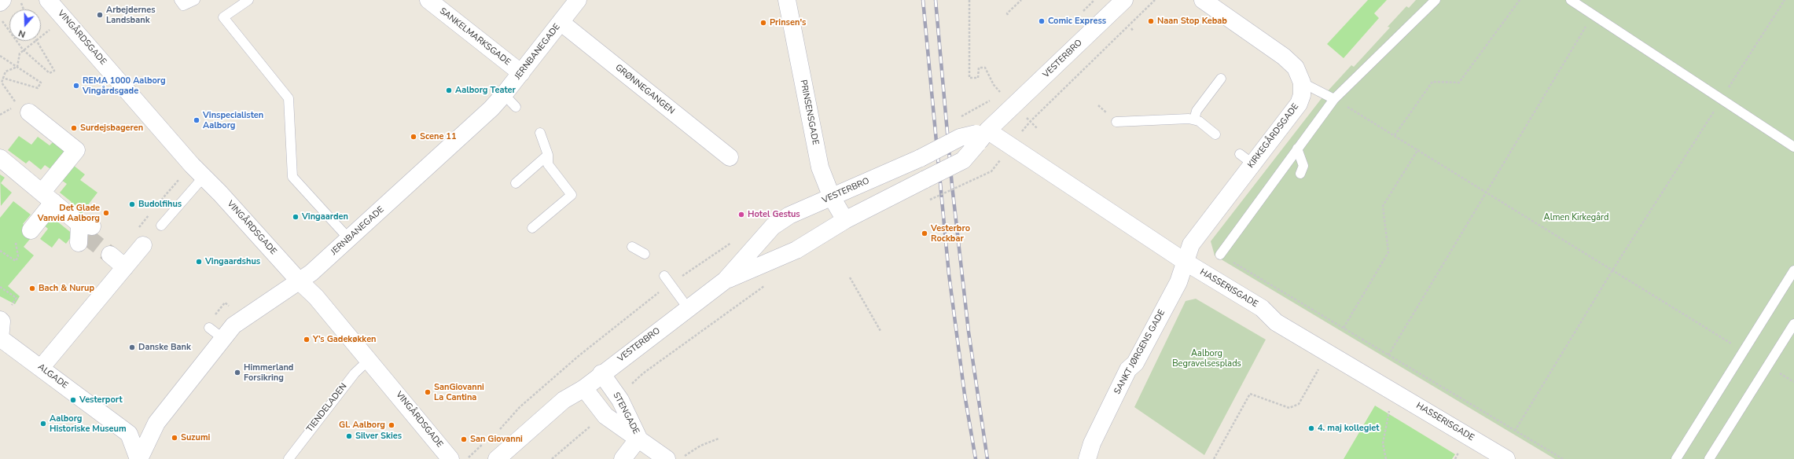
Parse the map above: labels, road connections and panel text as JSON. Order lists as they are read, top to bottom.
{
  "streets": {
    "street": [
      "SANKELMARKSGADE",
      "VINGÅRDSGADE",
      "JERNBANEGADE",
      "VESTERBRO",
      "GRØNNEGANGEN",
      "PRINSENSGADE",
      "KIRKEGÅRDSGADE",
      "HASSERISGADE",
      "SANKT JØRGENS GADE",
      "ALGADE",
      "STENGADE"
    ],
    "lane": ["TIENDELADEN"]
  },
  "crossings": [
    ["SANKELMARKSGADE", "JERNBANEGADE"],
    ["VINGÅRDSGADE", "JERNBANEGADE"],
    ["VINGÅRDSGADE", "TIENDELADEN"],
    ["JERNBANEGADE", "GRØNNEGANGEN"],
    ["JERNBANEGADE", "ALGADE"],
    ["VESTERBRO", "PRINSENSGADE"],
    ["VESTERBRO", "HASSERISGADE"],
    ["VESTERBRO", "STENGADE"],
    ["KIRKEGÅRDSGADE", "HASSERISGADE"],
    ["KIRKEGÅRDSGADE", "SANKT JØRGENS GADE"],
    ["HASSERISGADE", "SANKT JØRGENS GADE"]
  ],
  "parks": ["Almen Kirkegård", "Aalborg Begravelsesplads"],
  "places": [
    "Arbejdernes Landsbank",
    "Comic Express",
    "Naan Stop Kebab",
    "Prinsen's",
    "REMA 1000 Aalborg Vingårdsgade",
    "Aalborg Teater",
    "Vinspecialisten Aalborg",
    "Surdejsbageren",
    "Scene 11",
    "Budolfihus",
    "Det Glade Vanvid Aalborg",
    "Hotel Gestus",
    "Vingaarden",
    "Vesterbro Rockbar",
    "Vingaardshus",
    "Bach & Nurup",
    "Y’s Gadekøkken",
    "Danske Bank",
    "Himmerland Forsikring",
    "SanGiovanni La Cantina",
    "Vesterport",
    "Aalborg Historiske Museum",
    "Gl. Aalborg",
    "4. maj kollegiet",
    "Silver Skies",
    "Suzumi",
    "San Giovanni"
  ],
  "north": "bottom"
}
